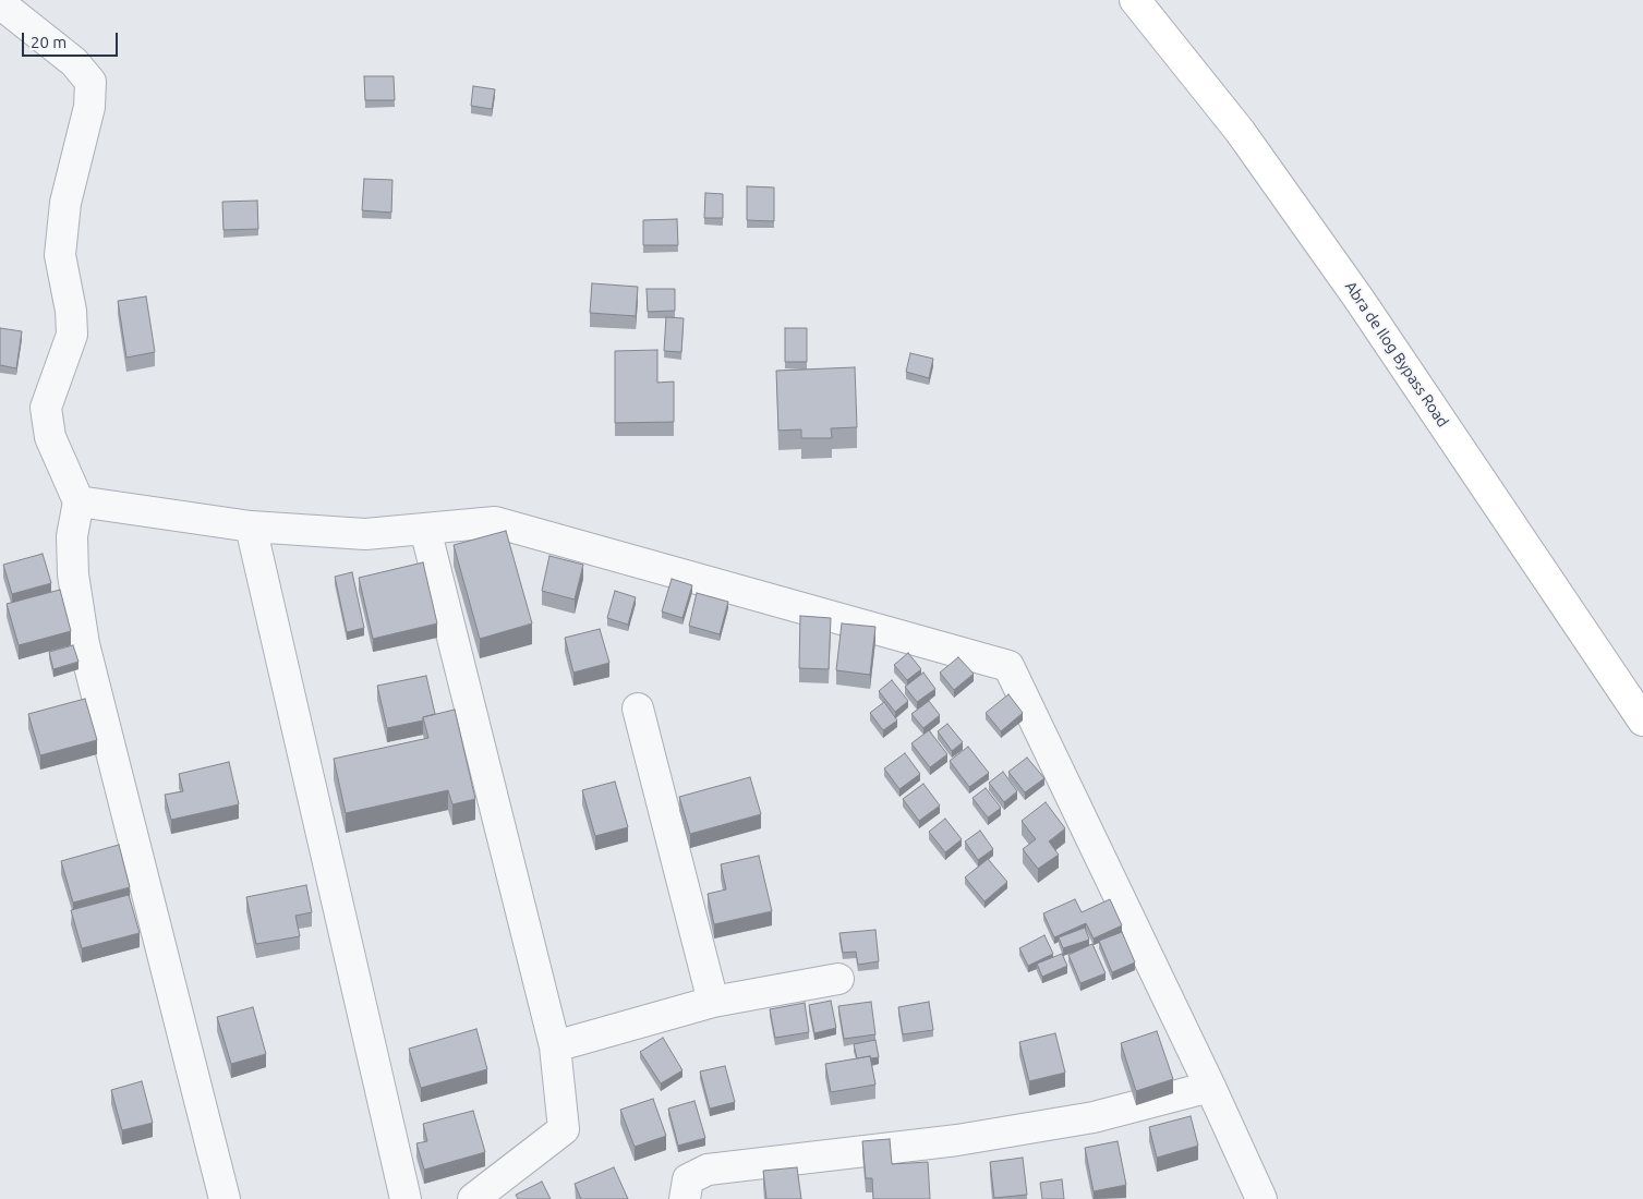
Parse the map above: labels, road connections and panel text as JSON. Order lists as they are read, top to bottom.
{
  "streets": {
    "main road": ["Abra de Ilog Bypass Road"]
  },
  "scale_bar": "20 m"
}
